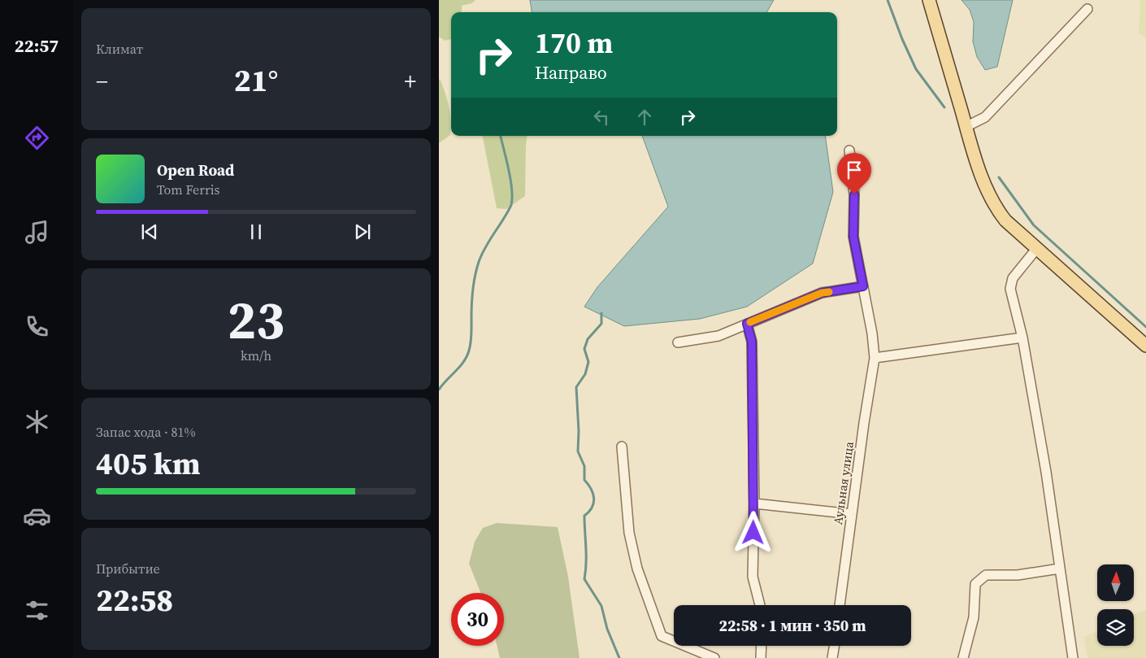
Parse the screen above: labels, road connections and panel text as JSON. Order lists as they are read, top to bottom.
{
  "streets": {
    "street": ["Аульная улица"]
  },
  "north": "top",
  "page": {
    "tabs": "22:57",
    "tile": [
      "Климат",
      ["23", "km/h"],
      ["Запас хода · 81%", "405 km"],
      ["Прибытие", "22:58"]
    ],
    "turn": ["170 m", "Направо"],
    "heat": ["−", "21°", "+"],
    "song": ["Open Road", "Tom Ferris"],
    "limit": "30",
    "trip": "22:58 · 1 мин · 350 m"
  }
}
